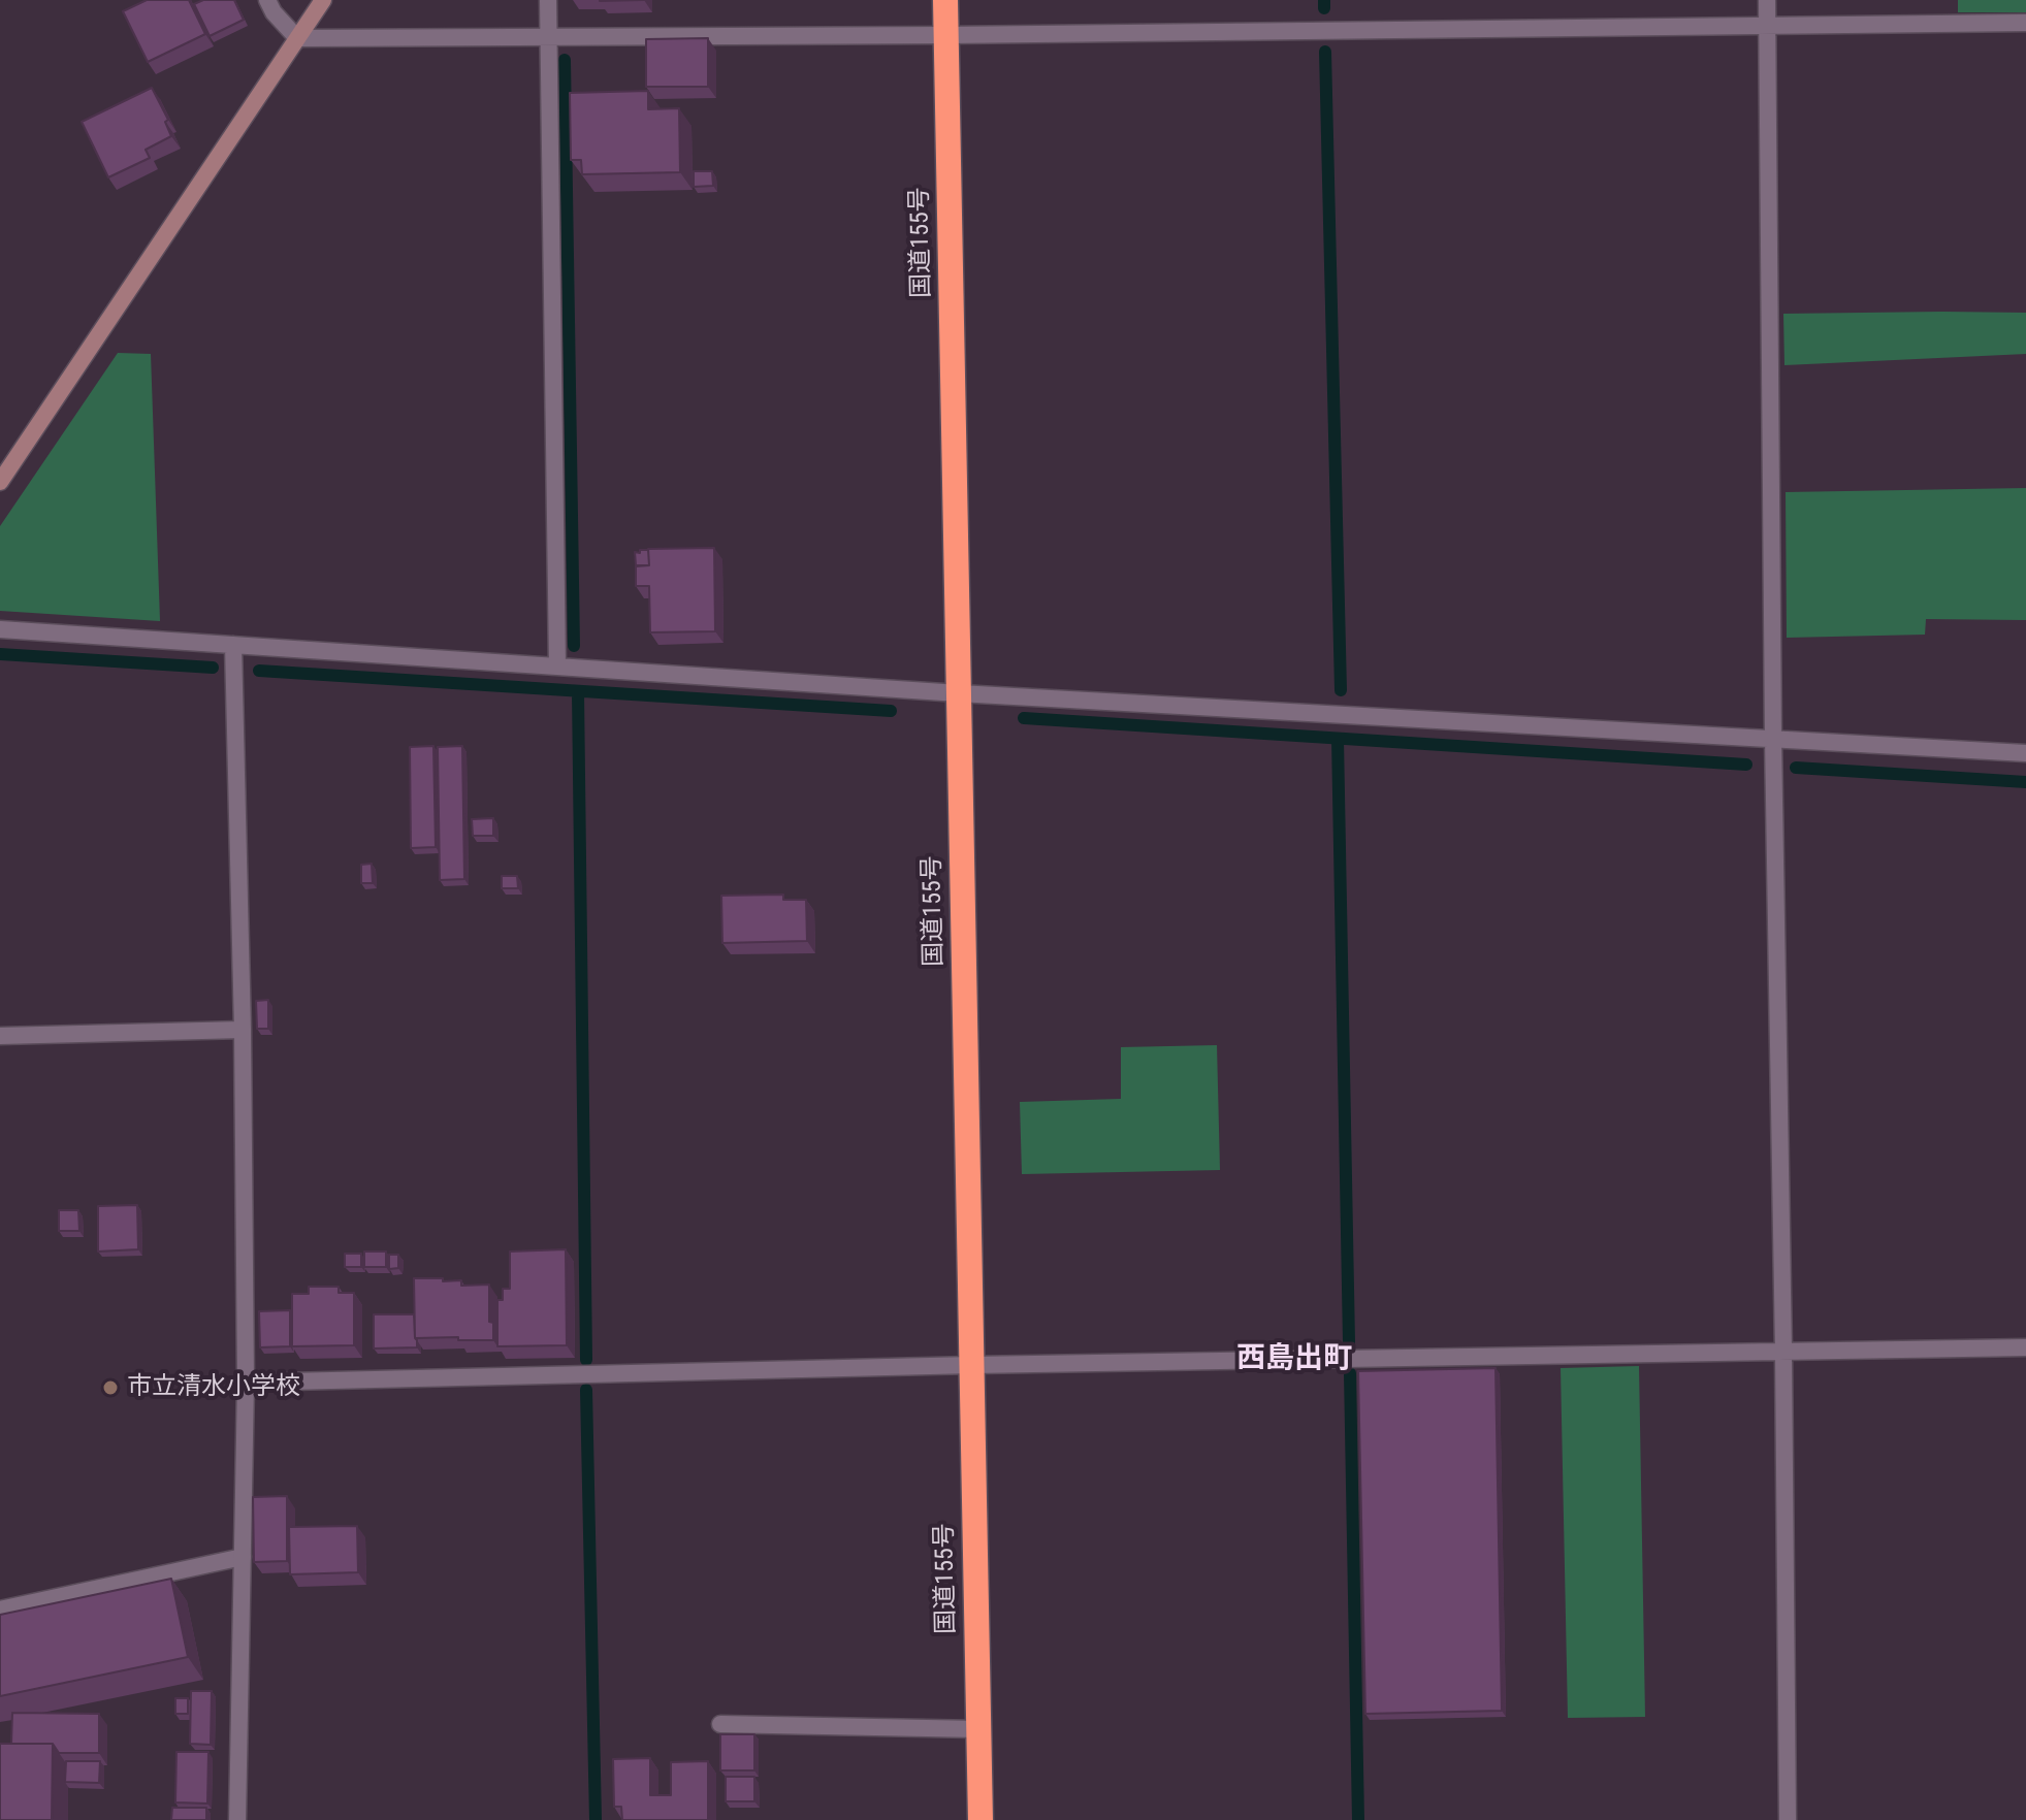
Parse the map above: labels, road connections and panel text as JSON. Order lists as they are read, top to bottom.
{
  "streets": {
    "highway": ["国道155号"]
  },
  "districts": ["西島出町"],
  "places": ["市立清水小学校"]
}
